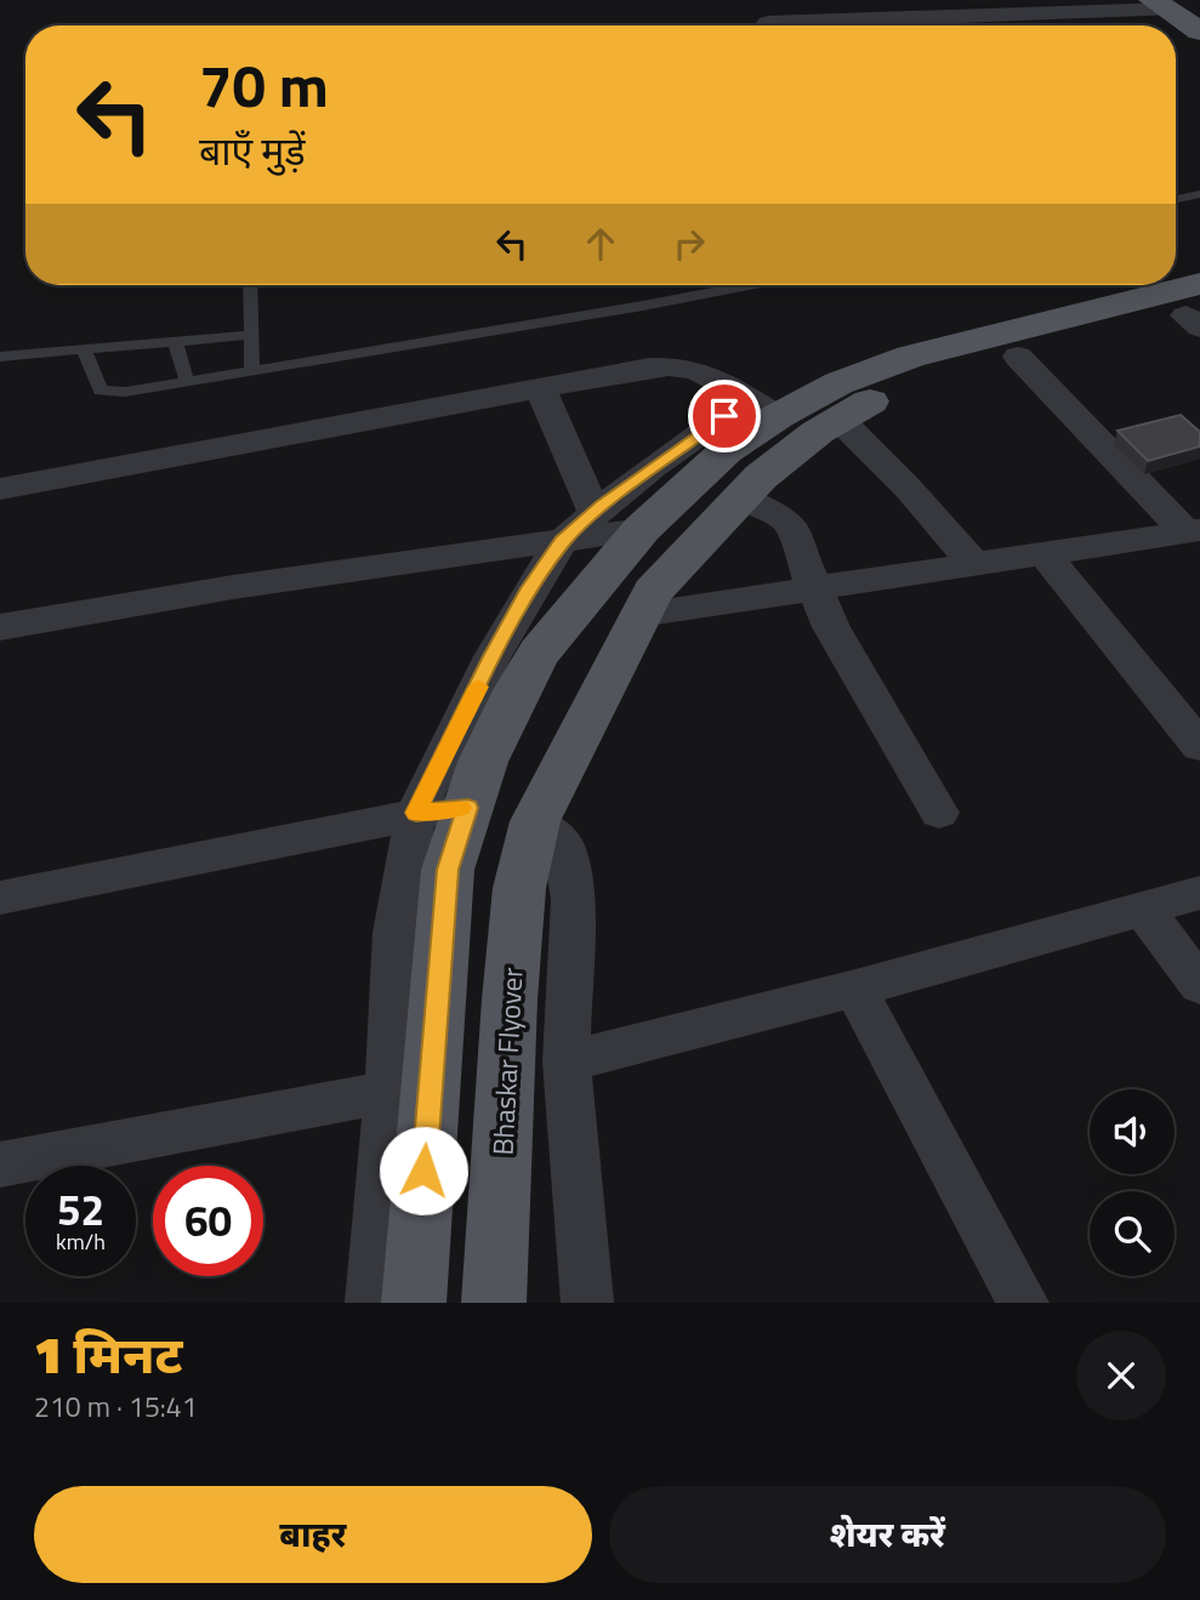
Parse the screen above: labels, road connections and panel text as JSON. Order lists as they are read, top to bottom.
{
  "streets": {
    "main road": ["Bhaskar Flyover"]
  },
  "page": {
    "turn": ["70 m", "बाएँ मुड़ें"],
    "speed": "52 km/h",
    "limit": "60",
    "heading": ["1 मिनट", "210 m · 15:41"],
    "buttons": ["बाहर", "शेयर करें"]
  }
}
